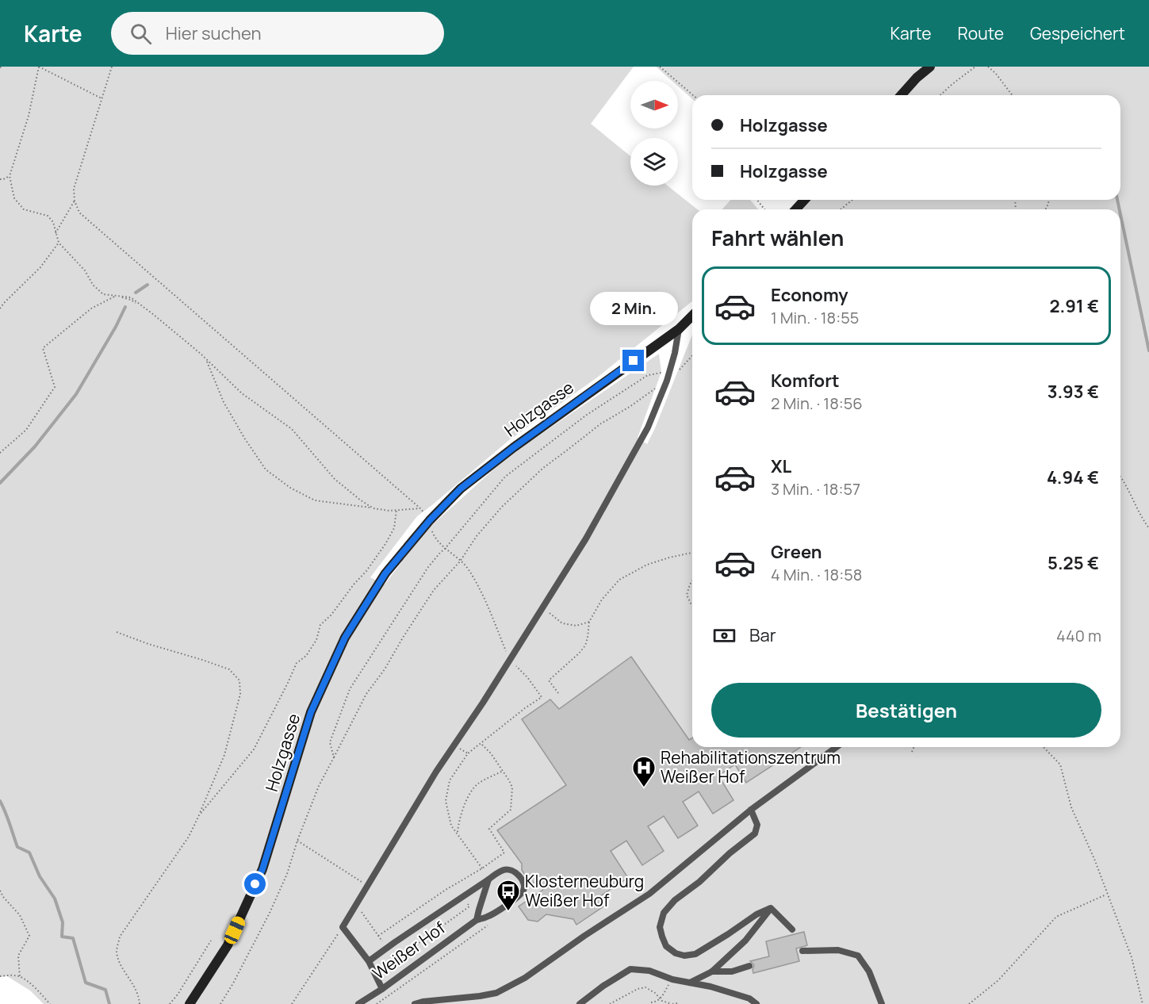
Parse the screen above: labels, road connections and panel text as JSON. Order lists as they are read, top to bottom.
{
  "streets": {
    "street": ["Holzgasse"],
    "lane": ["Weißer Hof"]
  },
  "places": {
    "hospital": ["Rehabilitationszentrum Weißer Hof"],
    "bus stop": ["Klosterneuburg Weißer Hof"]
  },
  "north": "right",
  "page": {
    "header": "Karte",
    "search": "Hier suchen",
    "nav": ["Karte", "Route", "Gespeichert"],
    "banner": ["Holzgasse", "Holzgasse"],
    "heading": "Fahrt wählen",
    "list": [
      {
        "name": "Economy",
        "note": "1 Min. · 18:55",
        "value": "2.91 €"
      },
      {
        "name": "Komfort",
        "note": "2 Min. · 18:56",
        "value": "3.93 €"
      },
      {
        "name": "XL",
        "note": "3 Min. · 18:57",
        "value": "4.94 €"
      },
      {
        "name": "Green",
        "note": "4 Min. · 18:58",
        "value": "5.25 €"
      }
    ],
    "bubble": "2 Min.",
    "pay": ["Bar", "440 m"],
    "buttons": "Bestätigen"
  }
}
